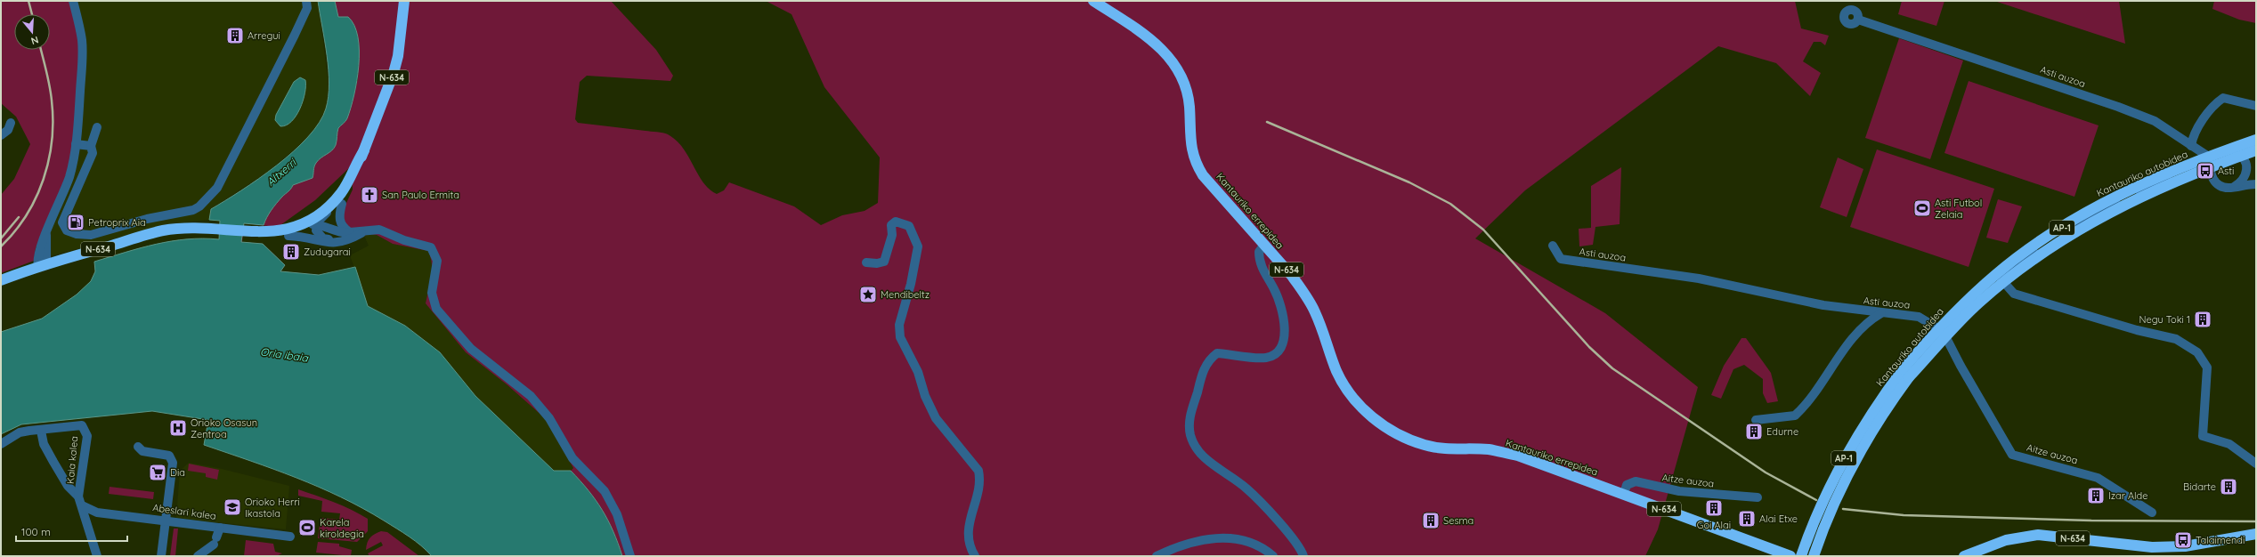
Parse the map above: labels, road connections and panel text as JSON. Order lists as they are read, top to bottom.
{
  "streets": {
    "highway": [
      "N-634",
      "Kantauriko autobidea",
      "Kantauriko errepidea",
      "AP-1"
    ],
    "street": [
      "Asti auzoa",
      "Aitze auzoa",
      "Kaia kalea",
      "Abeslari kalea"
    ]
  },
  "crossings": [
    ["Asti auzoa", "Aitze auzoa"],
    ["Kantauriko errepidea", "Aitze auzoa"],
    ["Kaia kalea", "Abeslari kalea"]
  ],
  "water": ["Altxerri", "Oria ibaia"],
  "places": {
    "building": [
      "Arregui",
      "Zudugarai",
      "Negu Toki 1",
      "Edurne",
      "Bidarte",
      "Izar Alde",
      "Goi Alai",
      "Alai Etxe",
      "Sesma"
    ],
    "bus stop": ["Asti", "Talaimendi"],
    "church": ["San Paulo Ermita"],
    "sports": ["Asti Futbol Zelaia", "Karela kiroldegia"],
    "fuel station": ["Petroprix Aia"],
    "place": ["Mendibeltz"],
    "hospital": ["Orioko Osasun Zentroa"],
    "supermarket": ["Dia"],
    "school or university": ["Orioko Herri Ikastola"]
  },
  "scale_bar": "100 m",
  "north": "bottom"
}
